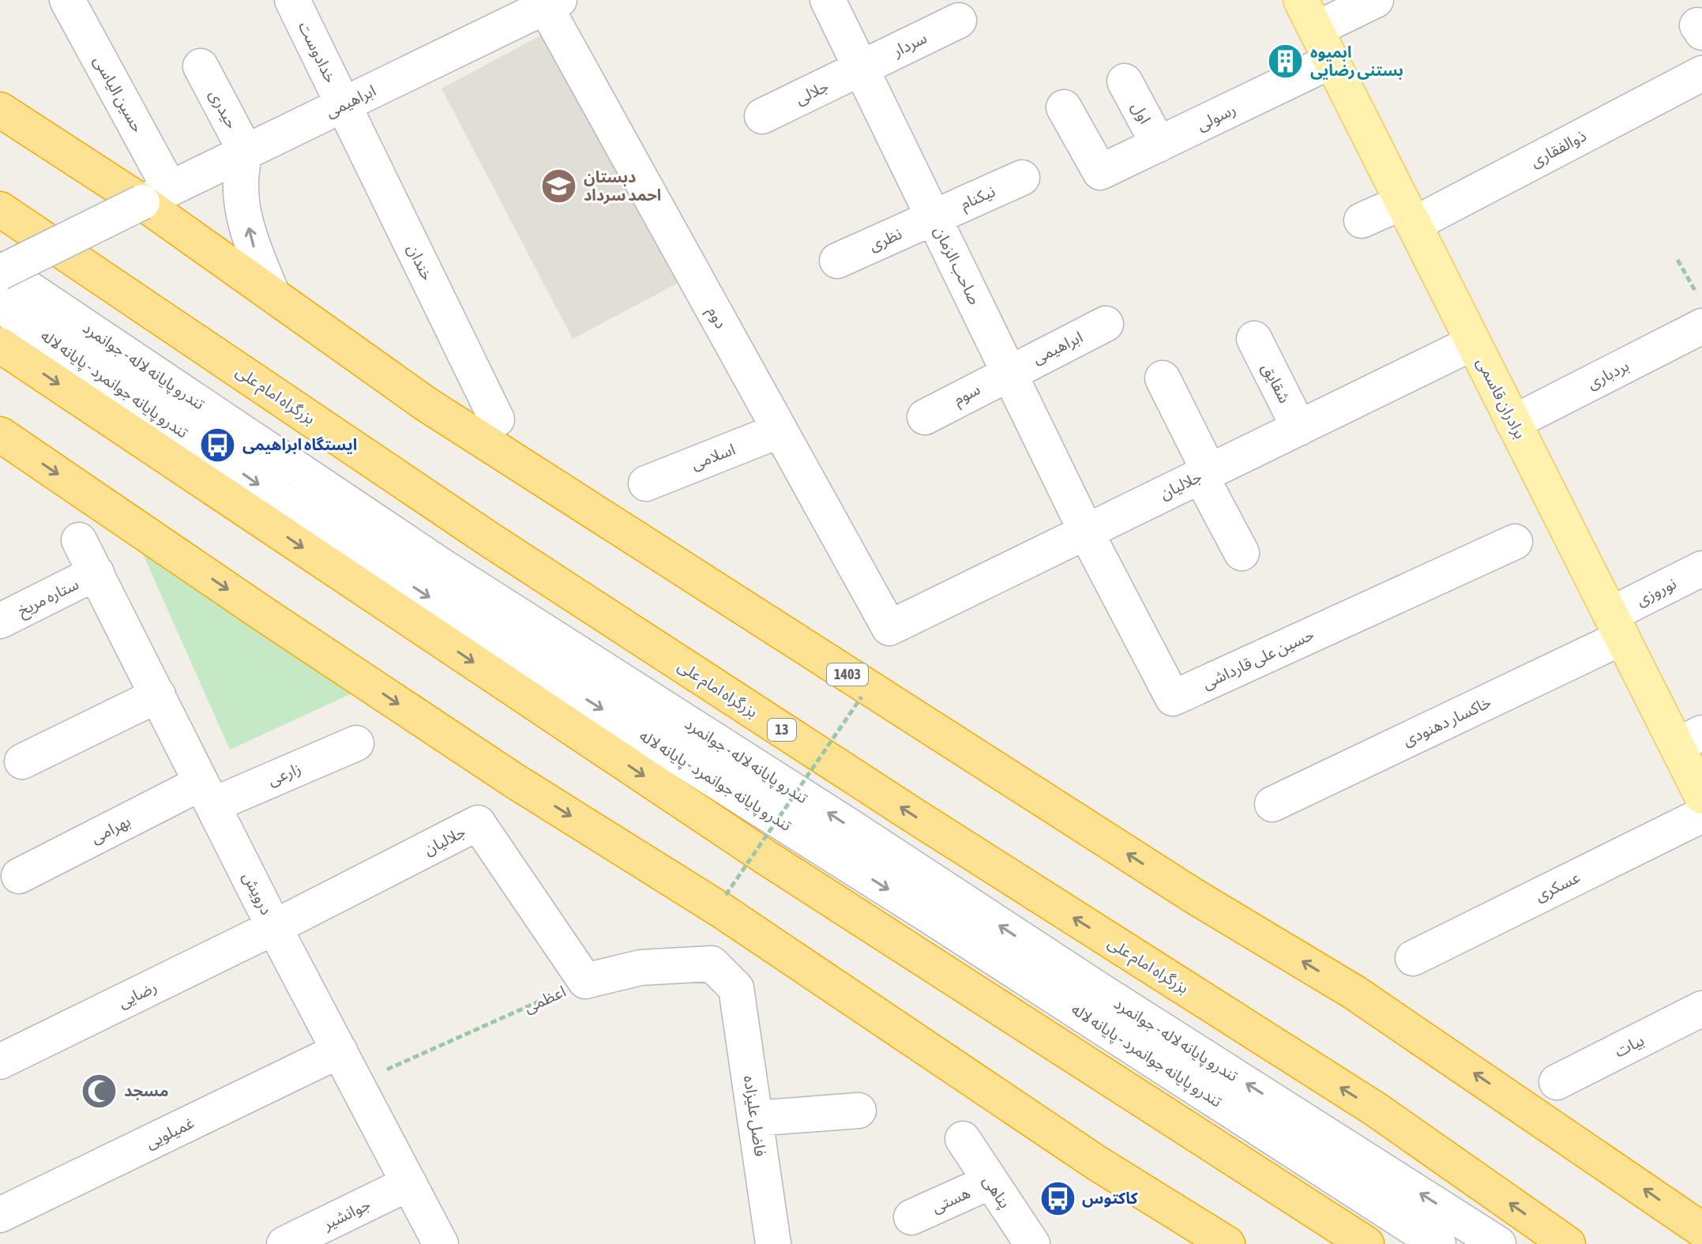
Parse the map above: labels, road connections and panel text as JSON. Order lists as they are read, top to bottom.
{
  "streets": {
    "highway": ["بزرگراه امام علی", "1403", "13"],
    "main road": ["برادران قاسمی"],
    "street": [
      "سردار",
      "خدادوست",
      "جلالی",
      "حسین الیاسی",
      "ابراهیمی",
      "حیدری",
      "اول",
      "رسولی",
      "ذوالفقاری",
      "نیکنام",
      "نظری",
      "خندان",
      "صاحب الزمان",
      "دوم",
      "تندرو پایانه لاله - جوانمرد",
      "بردباری",
      "شقایق",
      "تندرو پایانه جوانمرد - پایانه لاله",
      "سوم",
      "اسلامی",
      "جلالیان",
      "نوروزی",
      "ستاره مریخ",
      "حسین علی قارداشی",
      "خاکسار دهنودی",
      "زارعی",
      "بهرامی",
      "عسکری",
      "درویش",
      "رضایی",
      "اعظمی",
      "بیات",
      "فاضل علیزاده",
      "غمیلویی",
      "پناهی",
      "هستی",
      "جوانشیر"
    ]
  },
  "crossings": [
    ["سردار", "جلالی"],
    ["سردار", "صاحب الزمان"],
    ["خدادوست", "ابراهیمی"],
    ["خدادوست", "خندان"],
    ["جلالی", "صاحب الزمان"],
    ["حسین الیاسی", "ابراهیمی"],
    ["حسین الیاسی", "1403"],
    ["ابراهیمی", "حیدری"],
    ["ابراهیمی", "خندان"],
    ["ابراهیمی", "صاحب الزمان"],
    ["ابراهیمی", "دوم"],
    ["ابراهیمی", "تندرو پایانه لاله - جوانمرد"],
    ["ابراهیمی", "سوم"],
    ["ابراهیمی", "1403"],
    ["اول", "رسولی"],
    ["رسولی", "برادران قاسمی"],
    ["ذوالفقاری", "برادران قاسمی"],
    ["نیکنام", "نظری"],
    ["نیکنام", "صاحب الزمان"],
    ["نظری", "صاحب الزمان"],
    ["صاحب الزمان", "سوم"],
    ["صاحب الزمان", "جلالیان"],
    ["صاحب الزمان", "حسین علی قارداشی"],
    ["دوم", "اسلامی"],
    ["دوم", "جلالیان"],
    ["بردباری", "برادران قاسمی"],
    ["شقایق", "جلالیان"],
    ["برادران قاسمی", "جلالیان"],
    ["برادران قاسمی", "نوروزی"],
    ["برادران قاسمی", "خاکسار دهنودی"],
    ["جلالیان", "حسین علی قارداشی"],
    ["جلالیان", "درویش"],
    ["جلالیان", "رضایی"],
    ["جلالیان", "اعظمی"],
    ["نوروزی", "خاکسار دهنودی"],
    ["ستاره مریخ", "درویش"],
    ["زارعی", "بهرامی"],
    ["زارعی", "درویش"],
    ["بهرامی", "درویش"],
    ["درویش", "رضایی"],
    ["درویش", "اعظمی"],
    ["درویش", "غمیلویی"],
    ["درویش", "جوانشیر"],
    ["اعظمی", "فاضل علیزاده"],
    ["پناهی", "هستی"]
  ],
  "one_way": ["تندرو پایانه لاله - جوانمرد", "تندرو پایانه جوانمرد - پایانه لاله"],
  "places": {
    "building": ["ابمیوه بستنی رضایی"],
    "school or university": ["دبستان احمد سرداد"],
    "bus stop": ["ایستگاه ابراهیمی", "کاکتوس"],
    "mosque": ["مسجد"]
  }
}
